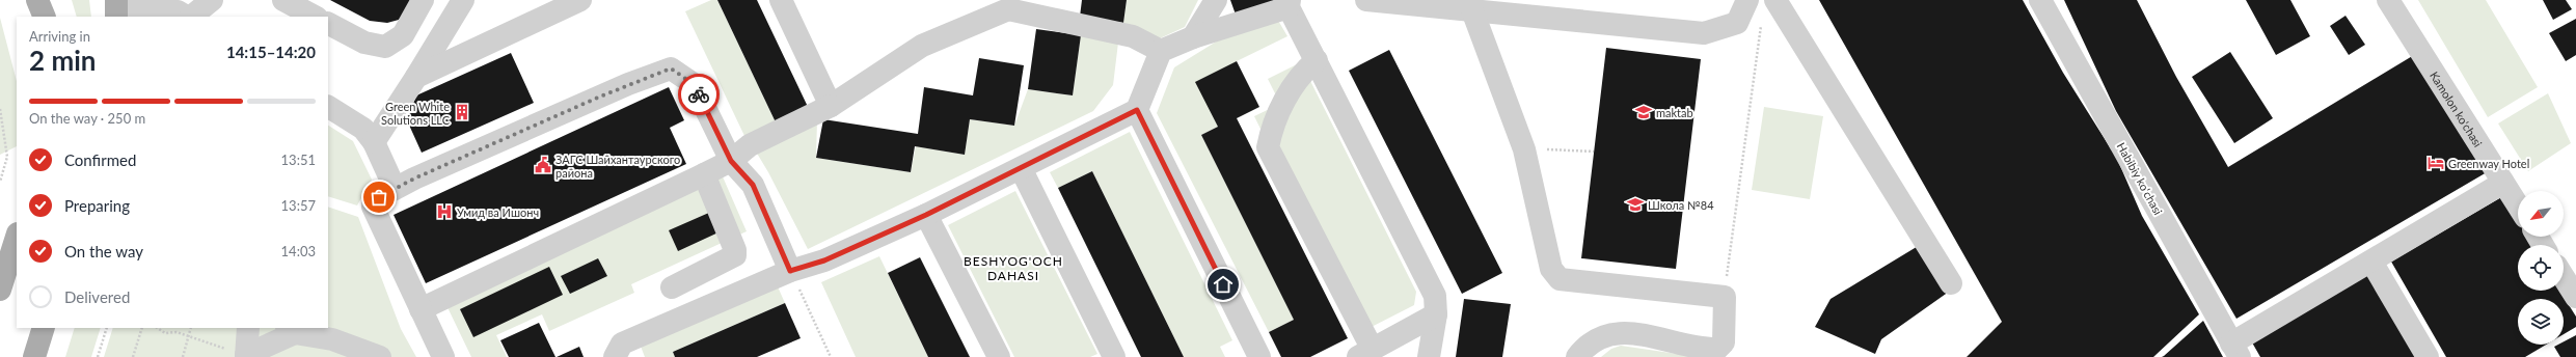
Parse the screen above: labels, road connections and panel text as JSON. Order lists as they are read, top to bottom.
{
  "streets": {
    "street": ["Kamolon ko'chasi", "Habibiy koʻchasi"]
  },
  "districts": ["BESHYOG'OCH DAHASI"],
  "places": {
    "building": ["Green White Solutions LLC"],
    "school or university": ["maktab", "Школа №84"],
    "hotel": ["Greenway Hotel"],
    "public building": ["ЗАГС Шайхантаурского района"],
    "hospital": ["Умид ва Ишонч"]
  },
  "north": "bottom left",
  "page": {
    "heading": ["2 min", "Arriving in", "14:15–14:20"],
    "bar": "On the way · 250 m",
    "list": [
      ["Confirmed", "13:51"],
      ["Preparing", "13:57"],
      ["On the way", "14:03"],
      "Delivered"
    ]
  }
}
